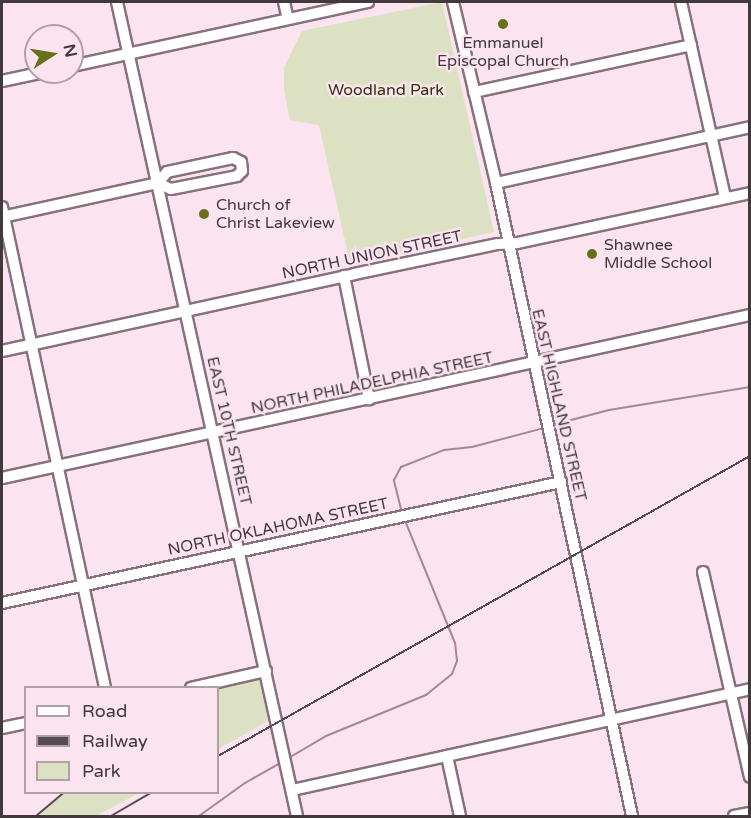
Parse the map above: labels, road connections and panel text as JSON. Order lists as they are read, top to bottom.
{
  "streets": {
    "street": [
      "NORTH UNION STREET",
      "NORTH PHILADELPHIA STREET",
      "EAST HIGHLAND STREET",
      "EAST 10TH STREET",
      "NORTH OKLAHOMA STREET"
    ]
  },
  "crossings": [
    ["NORTH UNION STREET", "EAST HIGHLAND STREET"],
    ["NORTH UNION STREET", "EAST 10TH STREET"],
    ["NORTH PHILADELPHIA STREET", "EAST HIGHLAND STREET"],
    ["NORTH PHILADELPHIA STREET", "EAST 10TH STREET"],
    ["EAST HIGHLAND STREET", "NORTH OKLAHOMA STREET"],
    ["EAST 10TH STREET", "NORTH OKLAHOMA STREET"]
  ],
  "parks": ["Woodland Park"],
  "places": ["Emmanuel Episcopal Church", "Church of Christ Lakeview", "Shawnee Middle School"],
  "legend": ["Road", "Railway", "Park"],
  "north": "right"
}
